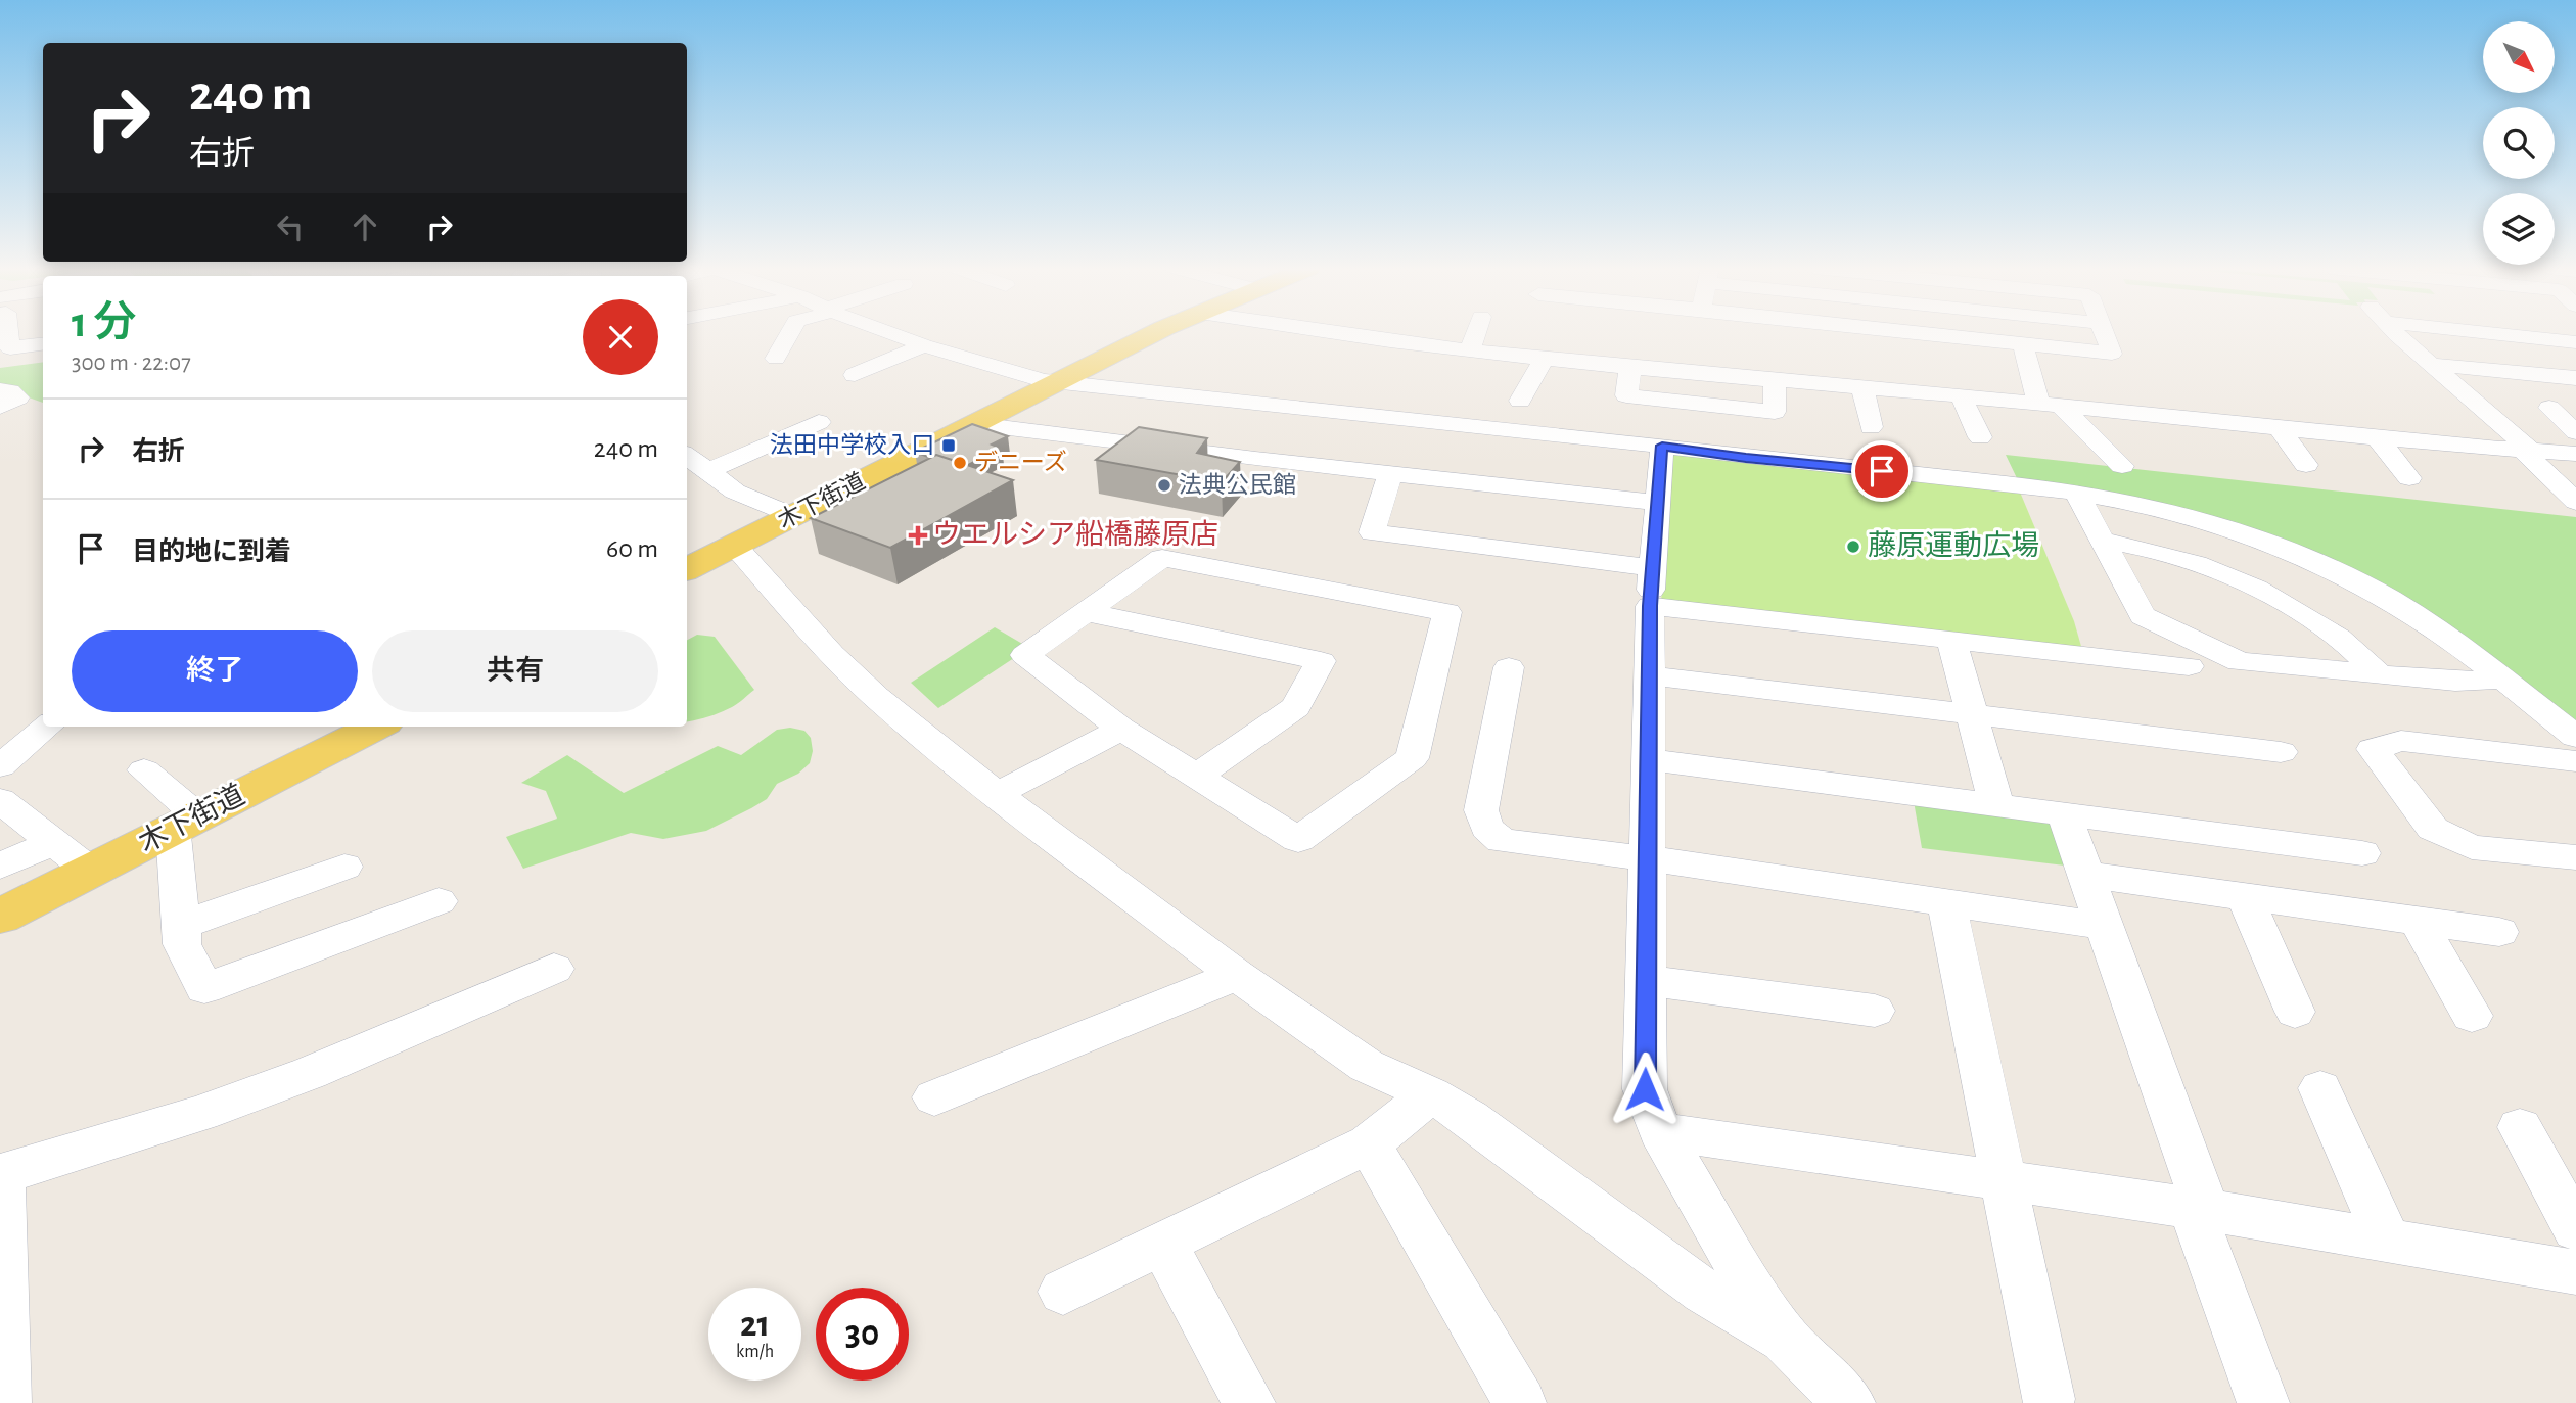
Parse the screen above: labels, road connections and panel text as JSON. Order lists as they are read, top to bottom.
{
  "streets": {
    "main road": ["木下街道"]
  },
  "places": {
    "transit": ["法田中学校入口"],
    "other": ["デニーズ", "法典公民館", "藤原運動広場"],
    "health": ["ウエルシア船橋藤原店"]
  },
  "north": "bottom right",
  "page": {
    "turn": ["240 m", "右折"],
    "heading": ["1 分", "300 m · 22:07"],
    "list": [
      {
        "name": "右折",
        "value": "240 m"
      },
      {
        "name": "目的地に到着",
        "value": "60 m"
      }
    ],
    "buttons": ["終了", "共有"],
    "speed": "21 km/h",
    "limit": "30"
  }
}
